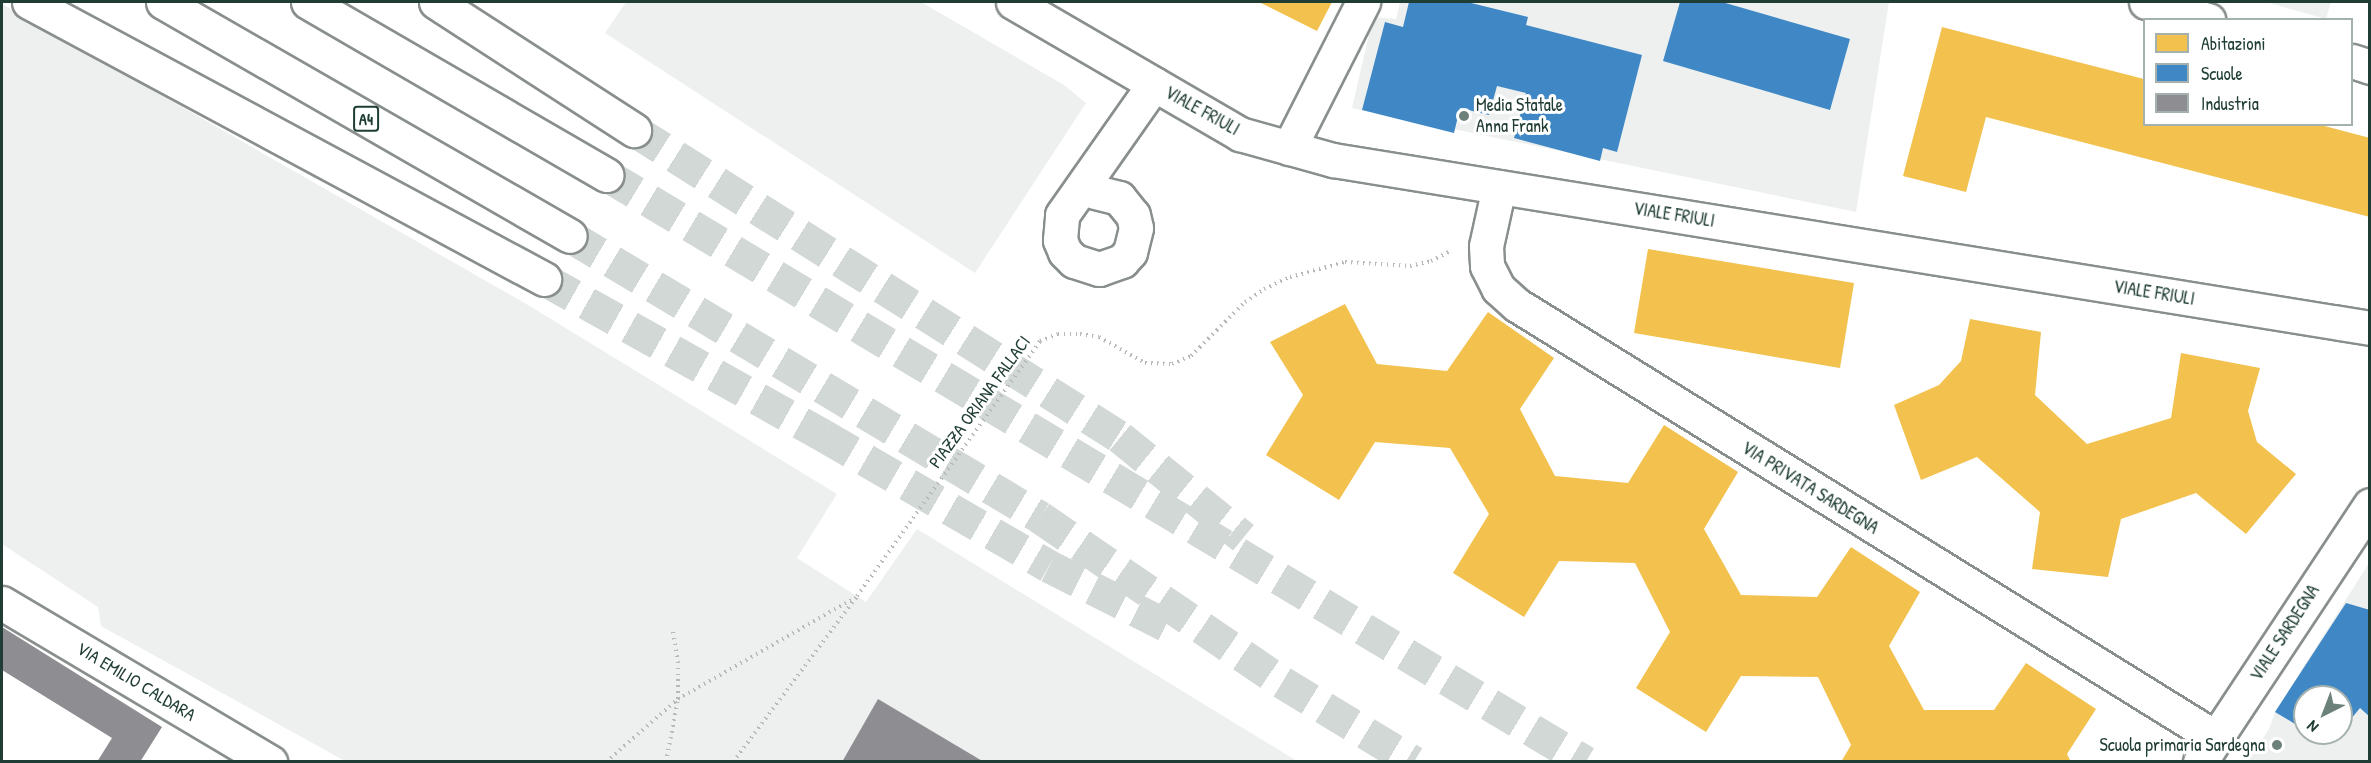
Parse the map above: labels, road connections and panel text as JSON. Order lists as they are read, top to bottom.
{
  "streets": {
    "main road": [
      "VIALE FRIULI",
      "A4",
      "VIA PRIVATA SARDEGNA",
      "VIALE SARDEGNA",
      "VIA EMILIO CALDARA"
    ],
    "path": ["PIAZZA ORIANA FALLACI"]
  },
  "crossings": [
    ["VIALE FRIULI", "VIA PRIVATA SARDEGNA"],
    ["VIA PRIVATA SARDEGNA", "VIALE SARDEGNA"]
  ],
  "places": ["Media Statale Anna Frank", "Scuola primaria Sardegna"],
  "legend": ["Abitazioni", "Scuole", "Industria"],
  "north": "bottom left"
}
